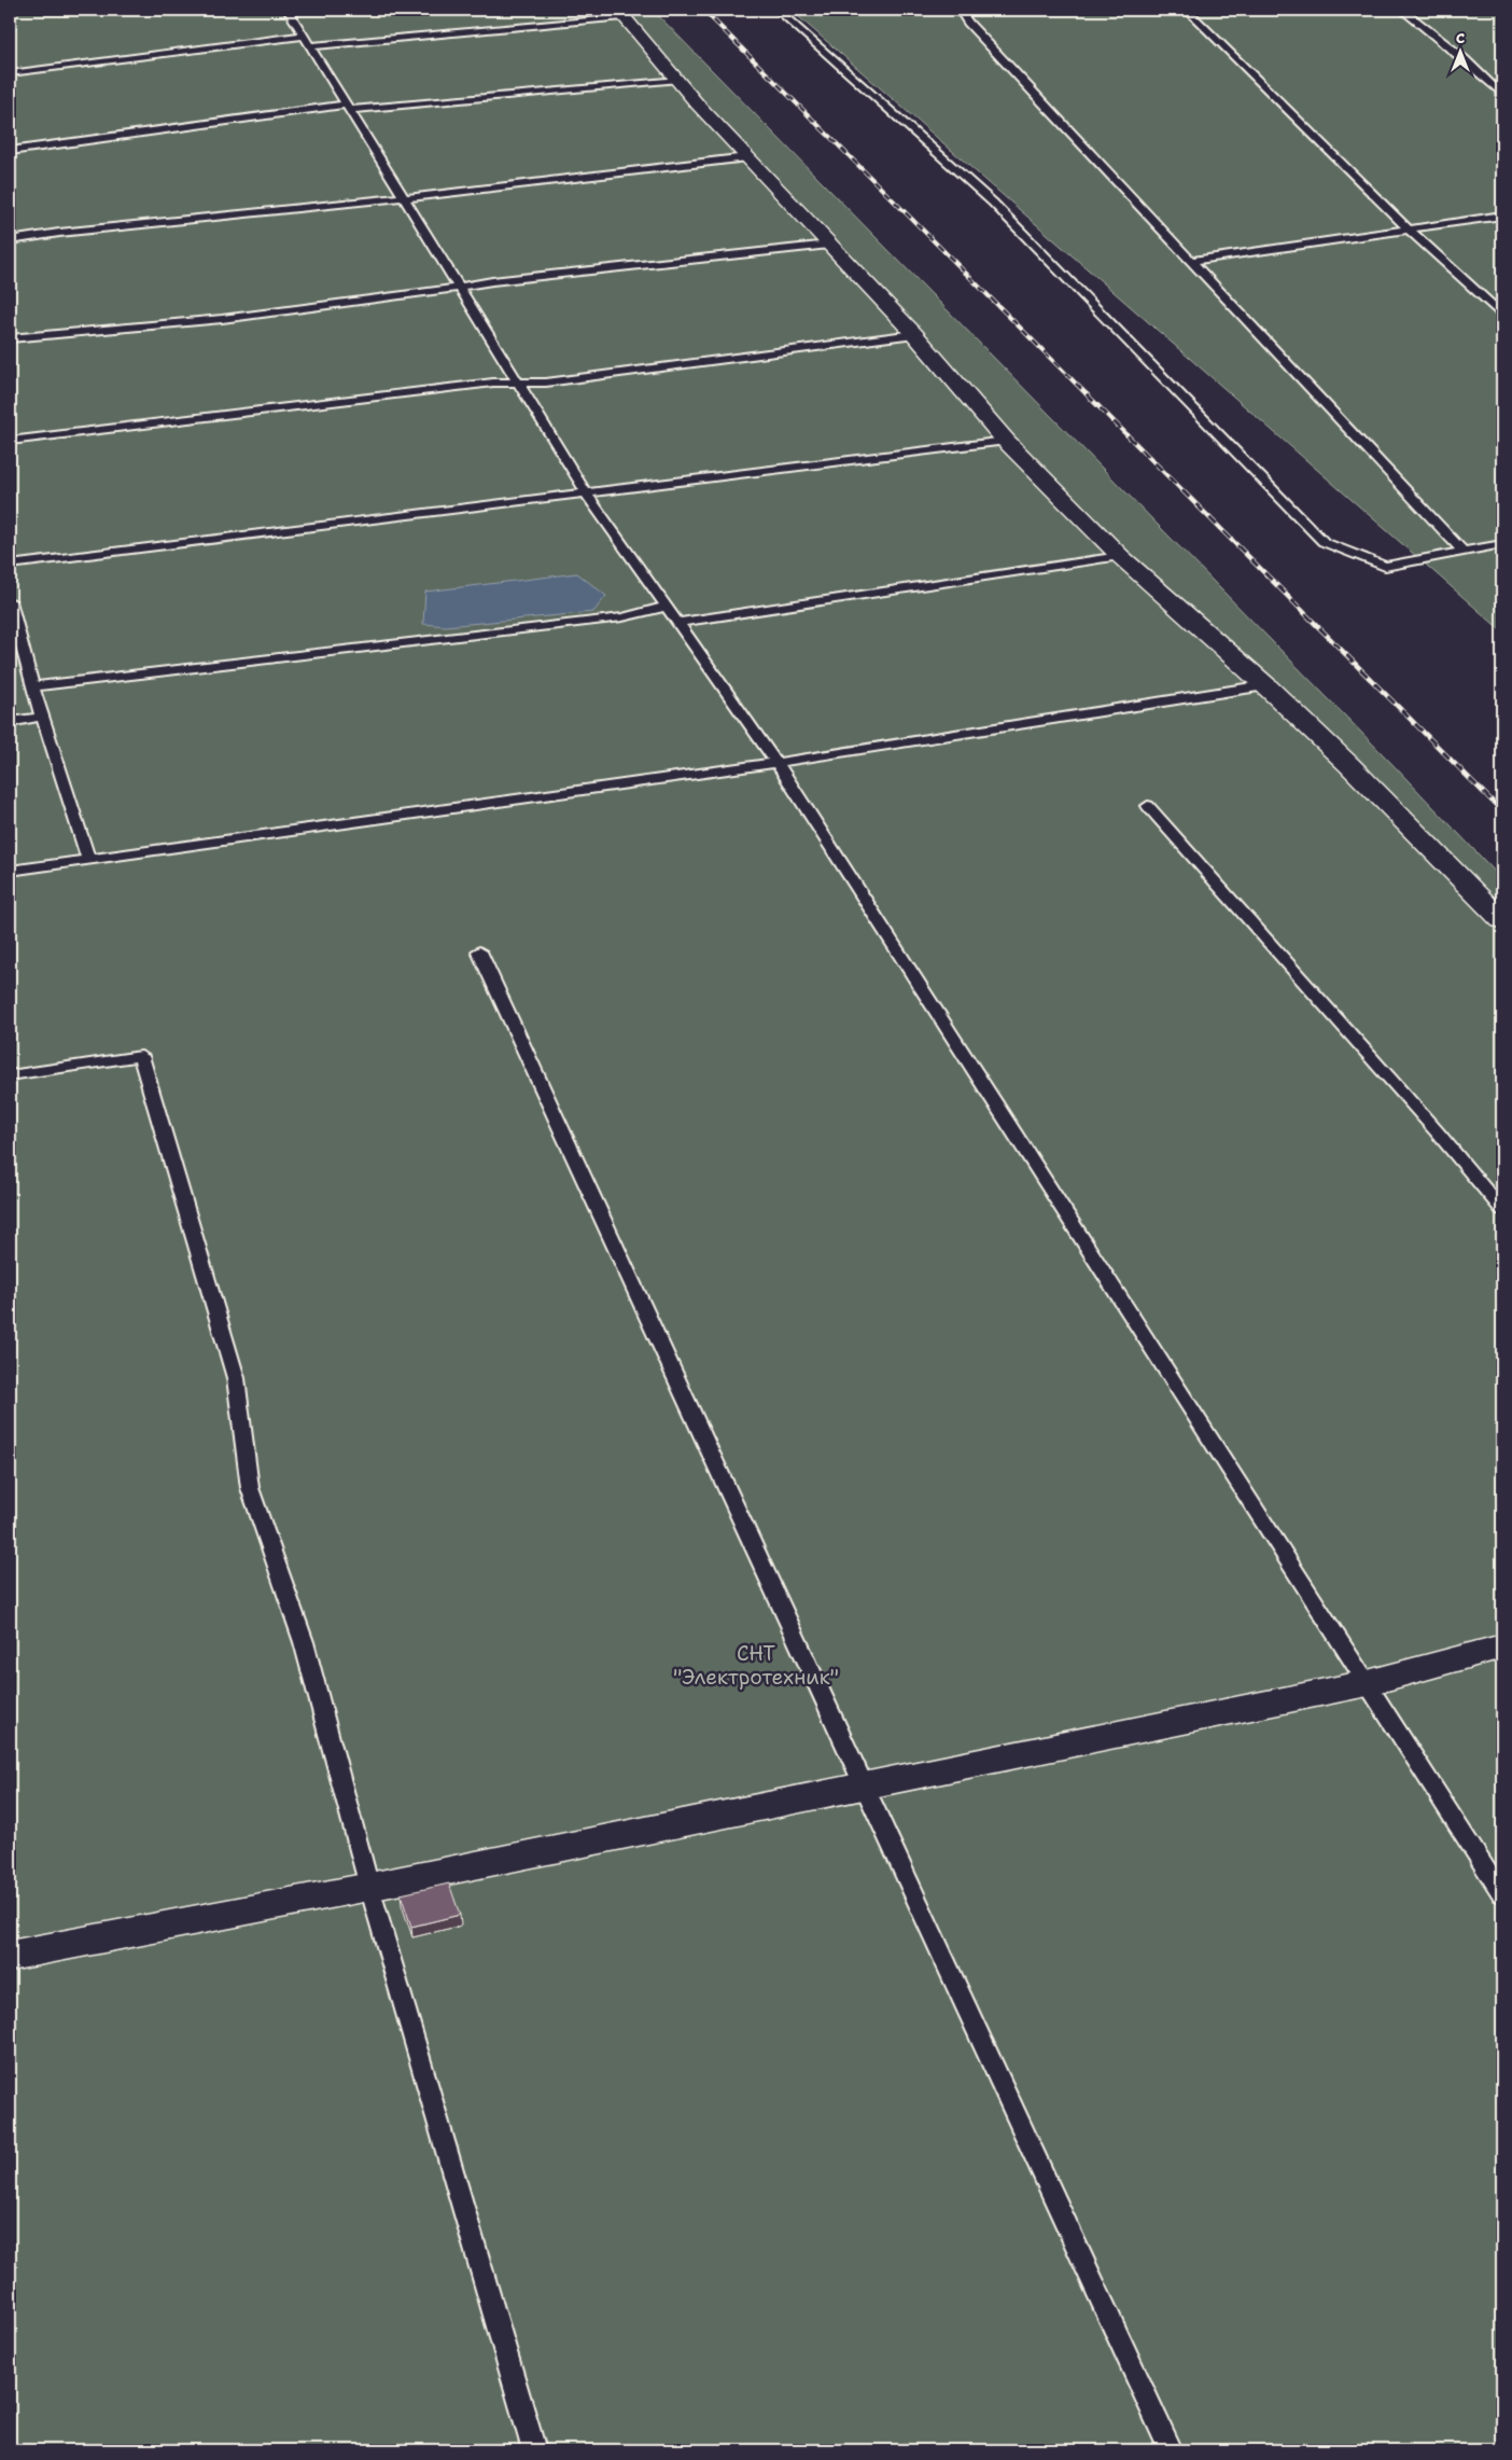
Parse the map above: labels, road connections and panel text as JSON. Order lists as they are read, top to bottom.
{
  "parks": ["СНТ \"Электротехник\""],
  "north": "top"
}
